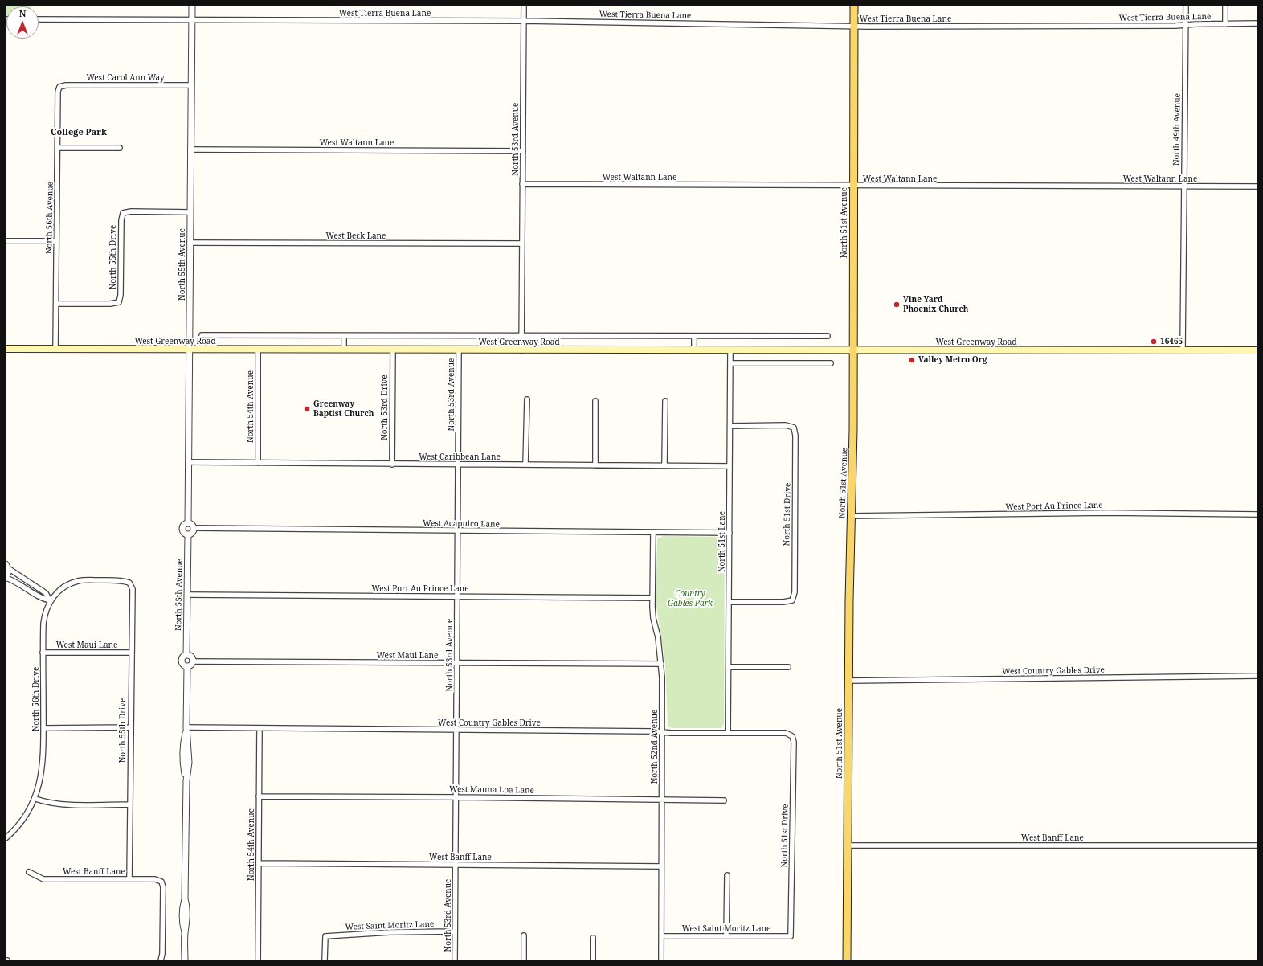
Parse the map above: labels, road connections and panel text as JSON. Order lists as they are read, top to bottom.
{
  "streets": {
    "main road": ["North 51st Avenue", "West Greenway Road"],
    "street": [
      "West Tierra Buena Lane",
      "West Carol Ann Way",
      "North 49th Avenue",
      "North 53rd Avenue",
      "West Waltann Lane",
      "North 56th Avenue",
      "West Beck Lane",
      "North 55th Drive",
      "North 55th Avenue",
      "North 54th Avenue",
      "North 53rd Drive",
      "West Caribbean Lane",
      "West Port Au Prince Lane",
      "North 51st Drive",
      "West Acapulco Lane",
      "North 51st Lane",
      "West Maui Lane",
      "West Country Gables Drive",
      "North 56th Drive",
      "North 52nd Avenue",
      "West Mauna Loa Lane",
      "West Banff Lane",
      "West Saint Moritz Lane"
    ]
  },
  "crossings": [
    ["West Tierra Buena Lane", "North 49th Avenue"],
    ["West Tierra Buena Lane", "North 53rd Avenue"],
    ["West Tierra Buena Lane", "North 51st Avenue"],
    ["West Tierra Buena Lane", "North 55th Avenue"],
    ["West Carol Ann Way", "North 56th Avenue"],
    ["West Carol Ann Way", "North 55th Avenue"],
    ["North 49th Avenue", "West Waltann Lane"],
    ["North 49th Avenue", "West Greenway Road"],
    ["North 53rd Avenue", "West Waltann Lane"],
    ["North 53rd Avenue", "West Beck Lane"],
    ["North 53rd Avenue", "West Greenway Road"],
    ["North 53rd Avenue", "West Caribbean Lane"],
    ["North 53rd Avenue", "West Port Au Prince Lane"],
    ["North 53rd Avenue", "West Acapulco Lane"],
    ["North 53rd Avenue", "West Maui Lane"],
    ["North 53rd Avenue", "West Country Gables Drive"],
    ["North 53rd Avenue", "West Mauna Loa Lane"],
    ["North 53rd Avenue", "West Banff Lane"],
    ["North 53rd Avenue", "West Saint Moritz Lane"],
    ["West Waltann Lane", "North 51st Avenue"],
    ["West Waltann Lane", "North 55th Avenue"],
    ["North 56th Avenue", "North 55th Drive"],
    ["North 56th Avenue", "West Greenway Road"],
    ["North 51st Avenue", "West Greenway Road"],
    ["North 51st Avenue", "West Port Au Prince Lane"],
    ["North 51st Avenue", "West Country Gables Drive"],
    ["North 51st Avenue", "West Banff Lane"],
    ["West Beck Lane", "North 55th Avenue"],
    ["North 55th Drive", "North 55th Avenue"],
    ["North 55th Drive", "West Maui Lane"],
    ["North 55th Drive", "North 56th Drive"],
    ["North 55th Drive", "West Banff Lane"],
    ["North 55th Avenue", "West Greenway Road"],
    ["North 55th Avenue", "West Caribbean Lane"],
    ["North 55th Avenue", "West Port Au Prince Lane"],
    ["North 55th Avenue", "West Acapulco Lane"],
    ["North 55th Avenue", "West Maui Lane"],
    ["North 55th Avenue", "West Country Gables Drive"],
    ["West Greenway Road", "North 54th Avenue"],
    ["West Greenway Road", "North 53rd Drive"],
    ["West Greenway Road", "North 51st Lane"],
    ["North 54th Avenue", "West Caribbean Lane"],
    ["North 54th Avenue", "West Country Gables Drive"],
    ["North 54th Avenue", "West Mauna Loa Lane"],
    ["North 54th Avenue", "West Banff Lane"],
    ["North 53rd Drive", "West Caribbean Lane"],
    ["West Caribbean Lane", "North 51st Lane"],
    ["West Port Au Prince Lane", "North 52nd Avenue"],
    ["North 51st Drive", "North 51st Lane"],
    ["North 51st Drive", "West Country Gables Drive"],
    ["North 51st Drive", "West Saint Moritz Lane"],
    ["West Acapulco Lane", "North 51st Lane"],
    ["West Acapulco Lane", "North 52nd Avenue"],
    ["North 51st Lane", "West Country Gables Drive"],
    ["West Maui Lane", "North 56th Drive"],
    ["West Maui Lane", "North 52nd Avenue"],
    ["West Country Gables Drive", "North 52nd Avenue"],
    ["North 52nd Avenue", "West Mauna Loa Lane"],
    ["North 52nd Avenue", "West Banff Lane"],
    ["North 52nd Avenue", "West Saint Moritz Lane"]
  ],
  "districts": ["College Park"],
  "parks": ["Country Gables Park"],
  "places": [
    "Vine Yard Phoenix Church",
    "16465",
    "Valley Metro Org",
    "Greenway Baptist Church"
  ],
  "north": "top"
}
